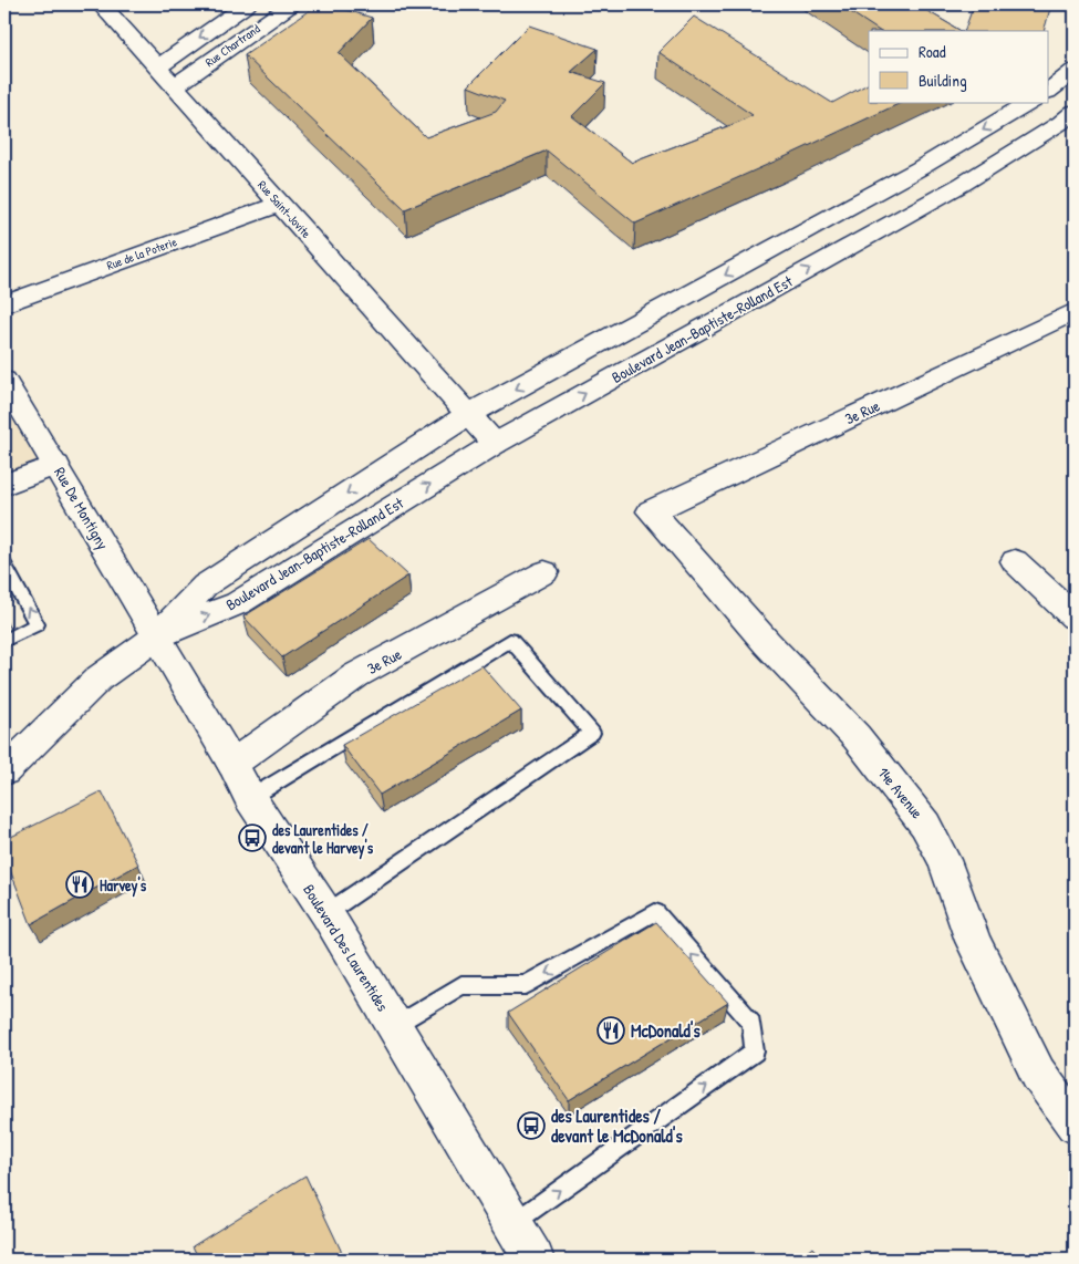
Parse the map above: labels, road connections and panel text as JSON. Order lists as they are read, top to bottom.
{
  "streets": {
    "street": [
      "Rue Chartrand",
      "Rue Saint-Jovite",
      "Rue de la Poterie",
      "Boulevard Jean-Baptiste-Rolland Est",
      "3e Rue",
      "Rue De Montigny",
      "14e Avenue",
      "Boulevard Des Laurentides"
    ]
  },
  "crossings": [
    ["Rue Chartrand", "Rue Saint-Jovite"],
    ["Rue Saint-Jovite", "Rue de la Poterie"],
    ["Rue Saint-Jovite", "Boulevard Jean-Baptiste-Rolland Est"],
    ["Boulevard Jean-Baptiste-Rolland Est", "Rue De Montigny"],
    ["Boulevard Jean-Baptiste-Rolland Est", "Boulevard Des Laurentides"],
    ["3e Rue", "14e Avenue"],
    ["3e Rue", "Boulevard Des Laurentides"],
    ["Rue De Montigny", "Boulevard Des Laurentides"]
  ],
  "places": {
    "bus stop": ["des Laurentides / devant le Harvey's", "des Laurentides / devant le McDonald's"],
    "restaurant": ["Harvey's", "McDonald's"]
  },
  "legend": ["Road", "Building"]
}
